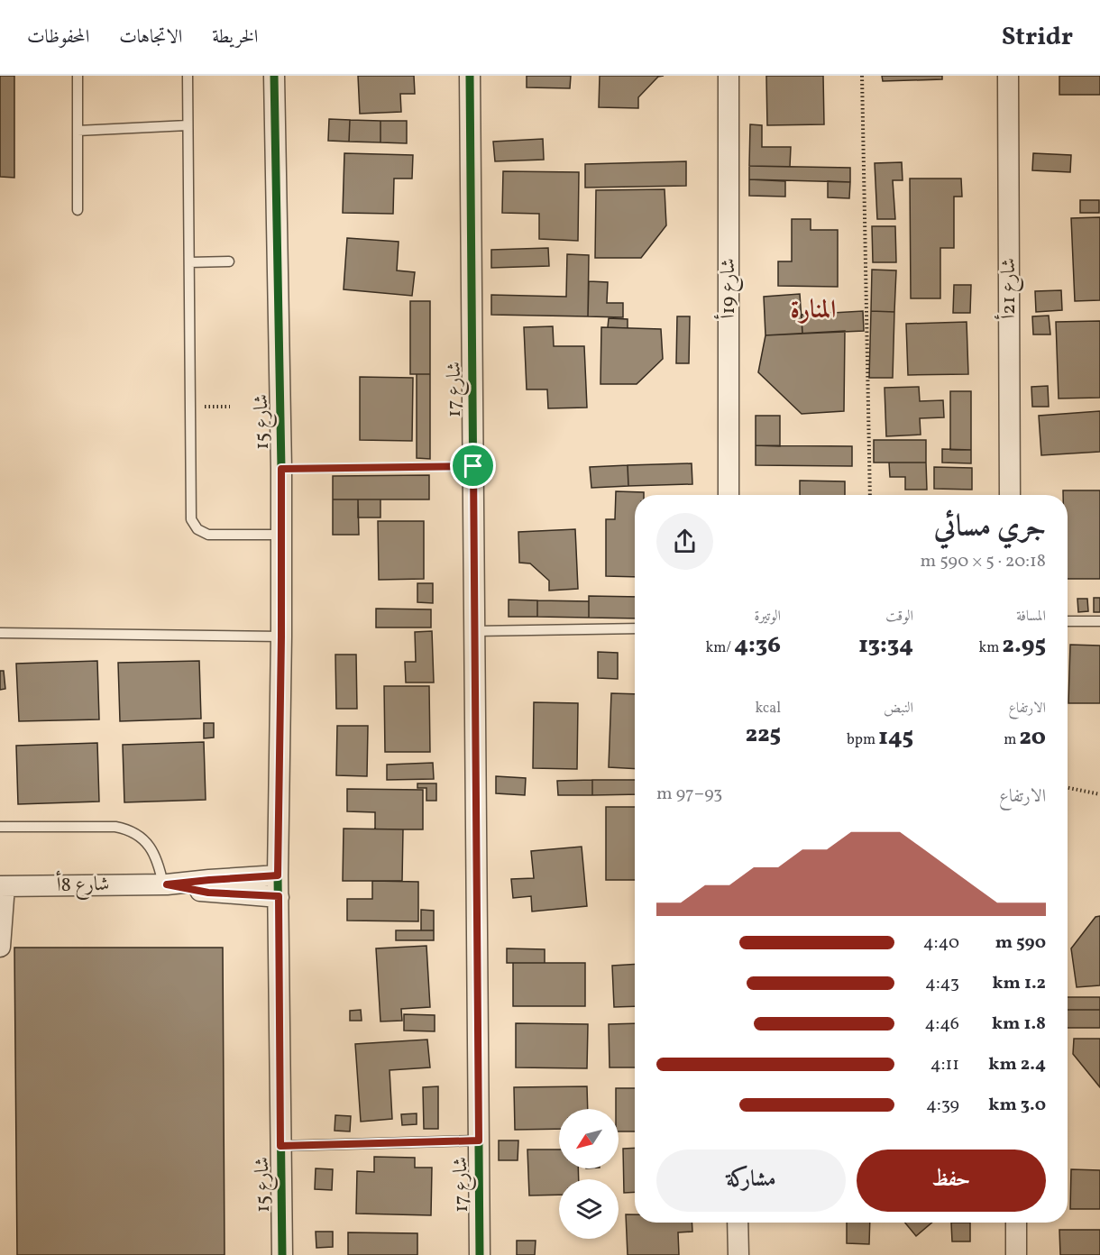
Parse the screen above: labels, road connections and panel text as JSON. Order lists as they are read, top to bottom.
{
  "streets": {
    "street": [
      "شارع 19أ",
      "شارع 21أ",
      "شارع 17",
      "شارع 15",
      "شارع 8أ"
    ]
  },
  "crossings": [
    ["شارع 15", "شارع 8أ"]
  ],
  "districts": ["المنارة"],
  "north": "bottom left",
  "page": {
    "header": "Stridr",
    "nav": ["الخريطة", "الاتجاهات", "المحفوظات"],
    "heading": ["جري مسائي", "20:18 · 5 × 590 m"],
    "stats": [
      ["المسافة", "2.95 km"],
      ["الوقت", "13:34"],
      ["الوتيرة", "4:36 /km"],
      ["الارتفاع", "20 m"],
      ["النبض", "145 bpm"],
      ["kcal", "225"]
    ],
    "chart": ["الارتفاع", "93–97 m"],
    "list": [
      {
        "name": "590 m",
        "note": "4:40"
      },
      {
        "name": "1.2 km",
        "note": "4:43"
      },
      {
        "name": "1.8 km",
        "note": "4:46"
      },
      {
        "name": "2.4 km",
        "note": "4:11"
      },
      {
        "name": "3.0 km",
        "note": "4:39"
      }
    ],
    "buttons": ["حفظ", "مشاركة"]
  }
}
